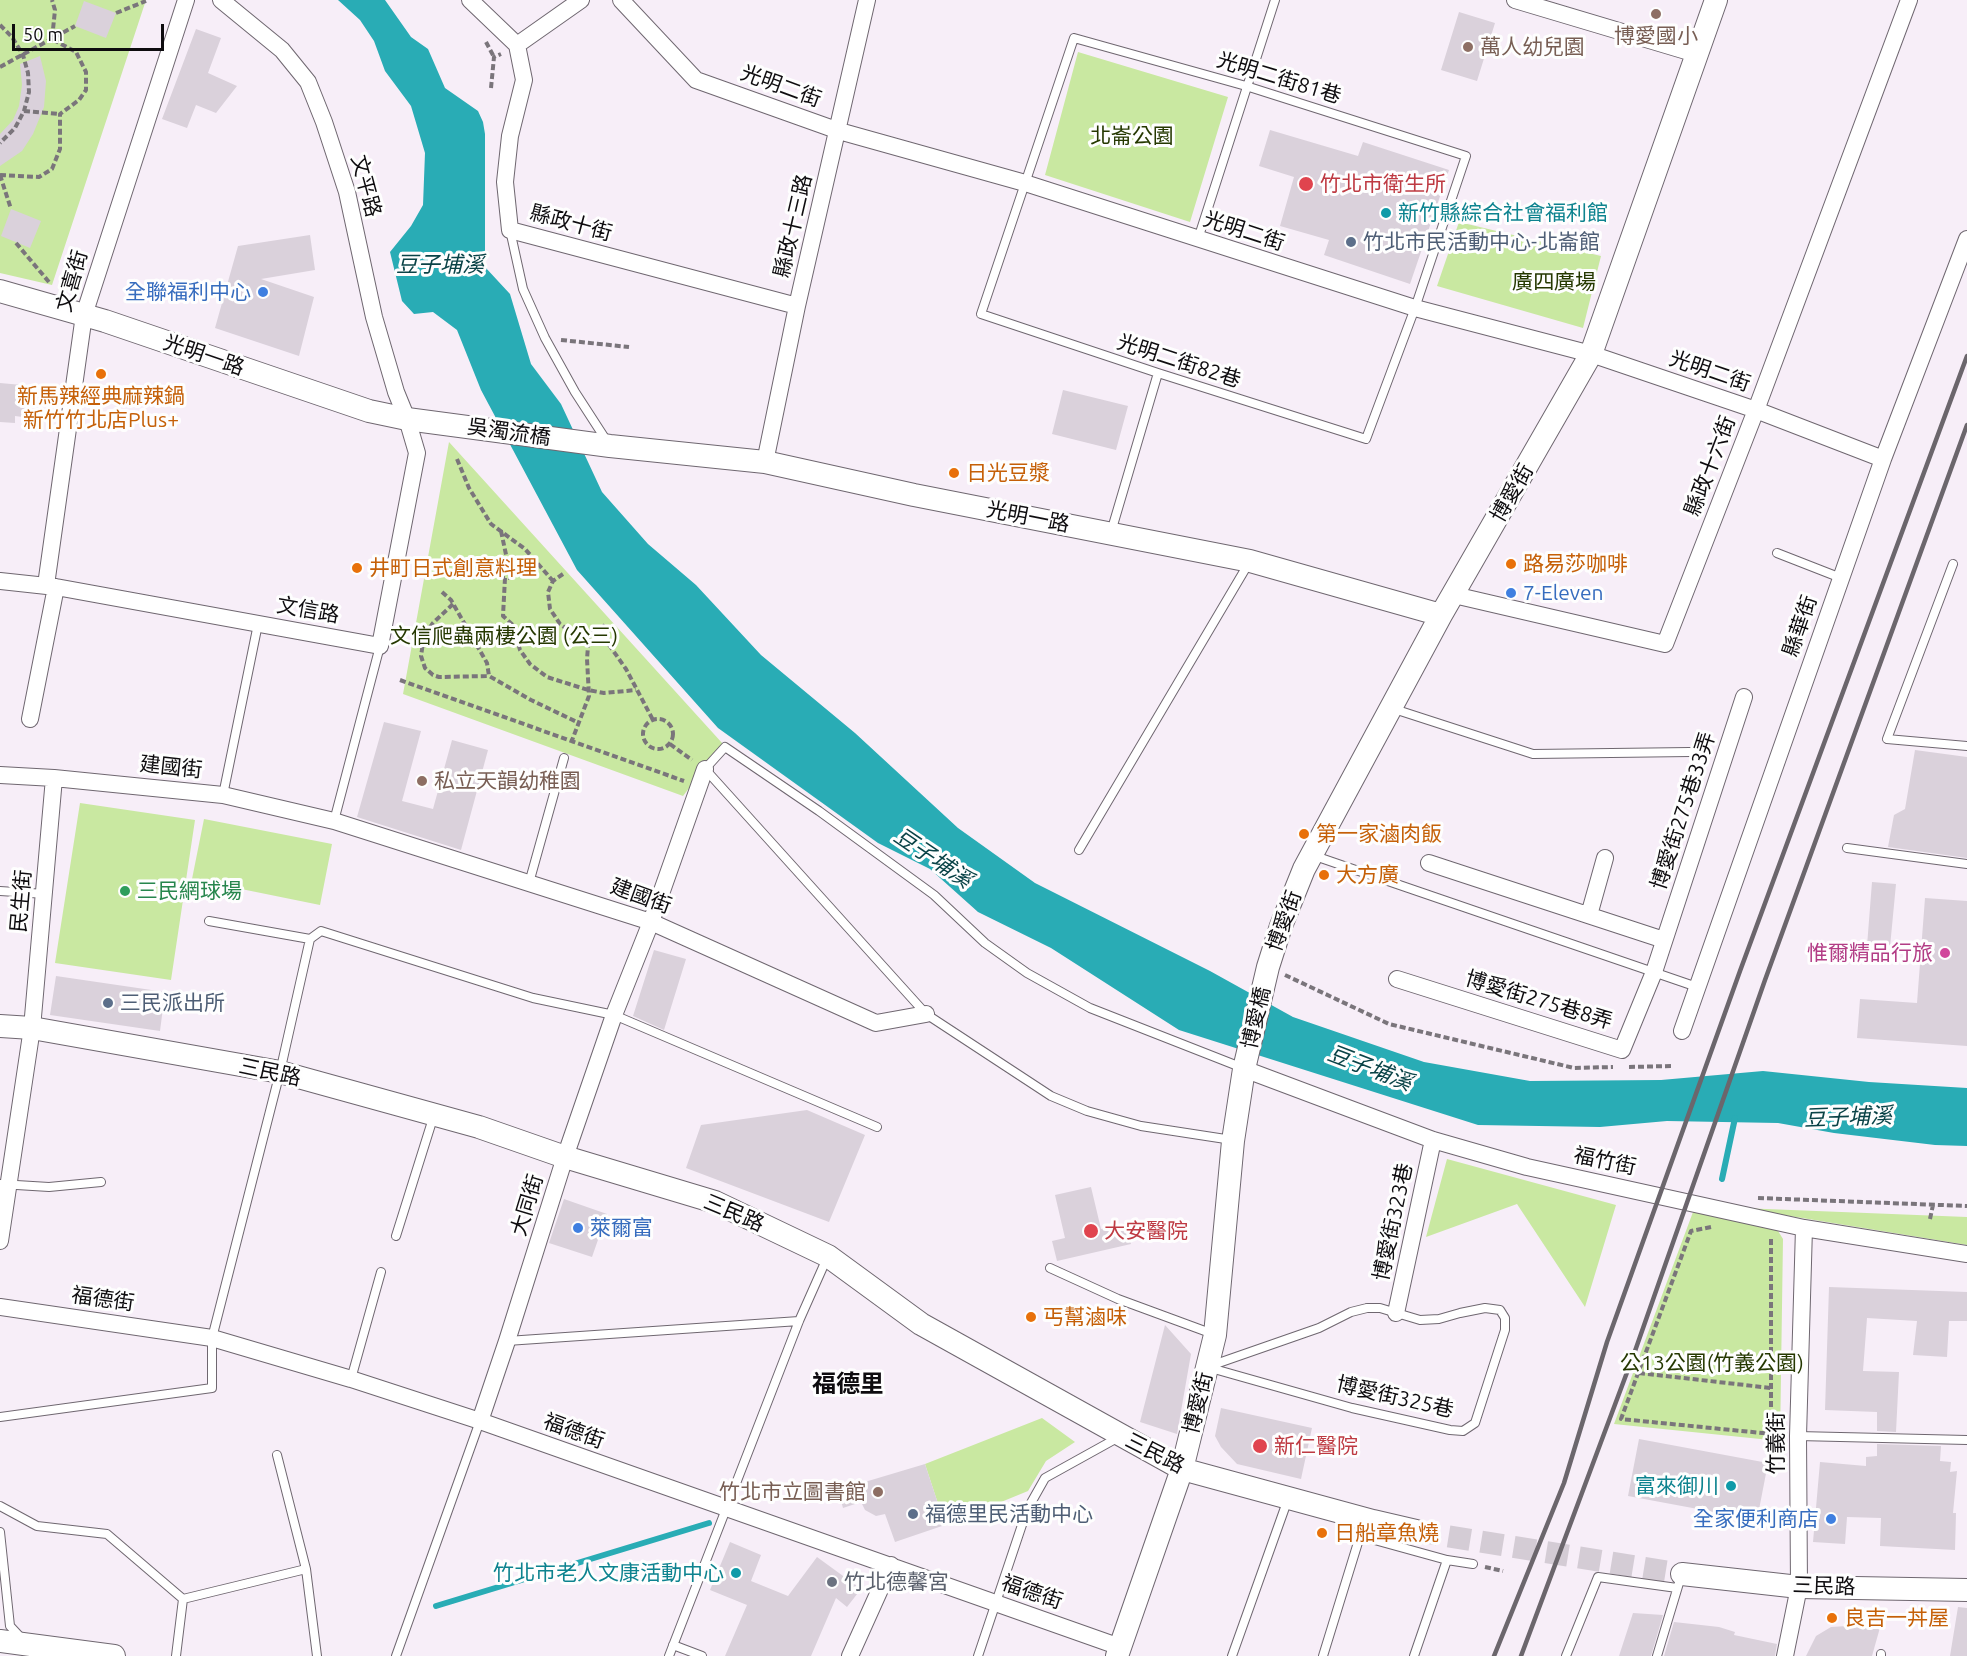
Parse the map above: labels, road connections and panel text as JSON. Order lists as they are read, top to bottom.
{
  "streets": {
    "street": [
      "光明二街",
      "文平路",
      "縣政十街",
      "縣政十三路",
      "文喜街",
      "光明一路",
      "吳濁流橋",
      "縣政十六街",
      "博愛街",
      "文信路",
      "縣華街",
      "建國街",
      "博愛街275巷33弄",
      "民生街",
      "博愛街275巷8弄",
      "博愛橋",
      "三民路",
      "福竹街",
      "大同街",
      "博愛街323巷",
      "福德街",
      "竹義街"
    ],
    "lane": ["光明二街81巷", "光明二街82巷", "博愛街325巷"]
  },
  "crossings": [
    ["光明二街81巷", "光明二街"],
    ["光明二街81巷", "光明二街82巷"],
    ["光明二街", "縣政十三路"],
    ["光明二街", "光明二街82巷"],
    ["光明二街", "縣政十六街"],
    ["光明二街", "博愛街"],
    ["光明二街", "縣華街"],
    ["文平路", "光明一路"],
    ["文平路", "吳濁流橋"],
    ["縣政十街", "縣政十三路"],
    ["縣政十三路", "光明一路"],
    ["文喜街", "光明一路"],
    ["文喜街", "文信路"],
    ["光明一路", "吳濁流橋"],
    ["光明一路", "博愛街"],
    ["縣政十六街", "博愛街"],
    ["博愛街", "博愛橋"],
    ["博愛街", "三民路"],
    ["博愛街", "福竹街"],
    ["博愛街", "福德街"],
    ["博愛街", "博愛街325巷"],
    ["建國街", "民生街"],
    ["建國街", "大同街"],
    ["博愛街275巷33弄", "博愛街275巷8弄"],
    ["民生街", "三民路"],
    ["博愛橋", "福竹街"],
    ["三民路", "大同街"],
    ["三民路", "竹義街"],
    ["福竹街", "博愛街323巷"],
    ["福竹街", "竹義街"],
    ["大同街", "福德街"],
    ["博愛街323巷", "博愛街325巷"]
  ],
  "districts": ["福德里"],
  "water": ["豆子埔溪"],
  "parks": [
    "北崙公園",
    "廣四廣場",
    "文信爬蟲兩棲公園 (公三)",
    "公13公園(竹義公園)"
  ],
  "places": [
    "博愛國小",
    "萬人幼兒園",
    "竹北市衛生所",
    "新竹縣綜合社會福利館",
    "竹北市民活動中心-北崙館",
    "全聯福利中心",
    "新馬辣經典麻辣鍋 新竹竹北店Plus+",
    "日光豆漿",
    "路易莎咖啡",
    "井町日式創意料理",
    "7-Eleven",
    "私立天韻幼稚園",
    "第一家滷肉飯",
    "大方廣",
    "三民網球場",
    "惟爾精品行旅",
    "三民派出所",
    "萊爾富",
    "大安醫院",
    "丐幫滷味",
    "新仁醫院",
    "富來御川",
    "竹北市立圖書館",
    "福德里民活動中心",
    "全家便利商店",
    "日船章魚燒",
    "竹北市老人文康活動中心",
    "竹北德馨宮",
    "良吉一丼屋"
  ],
  "scale_bar": "50 m"
}
